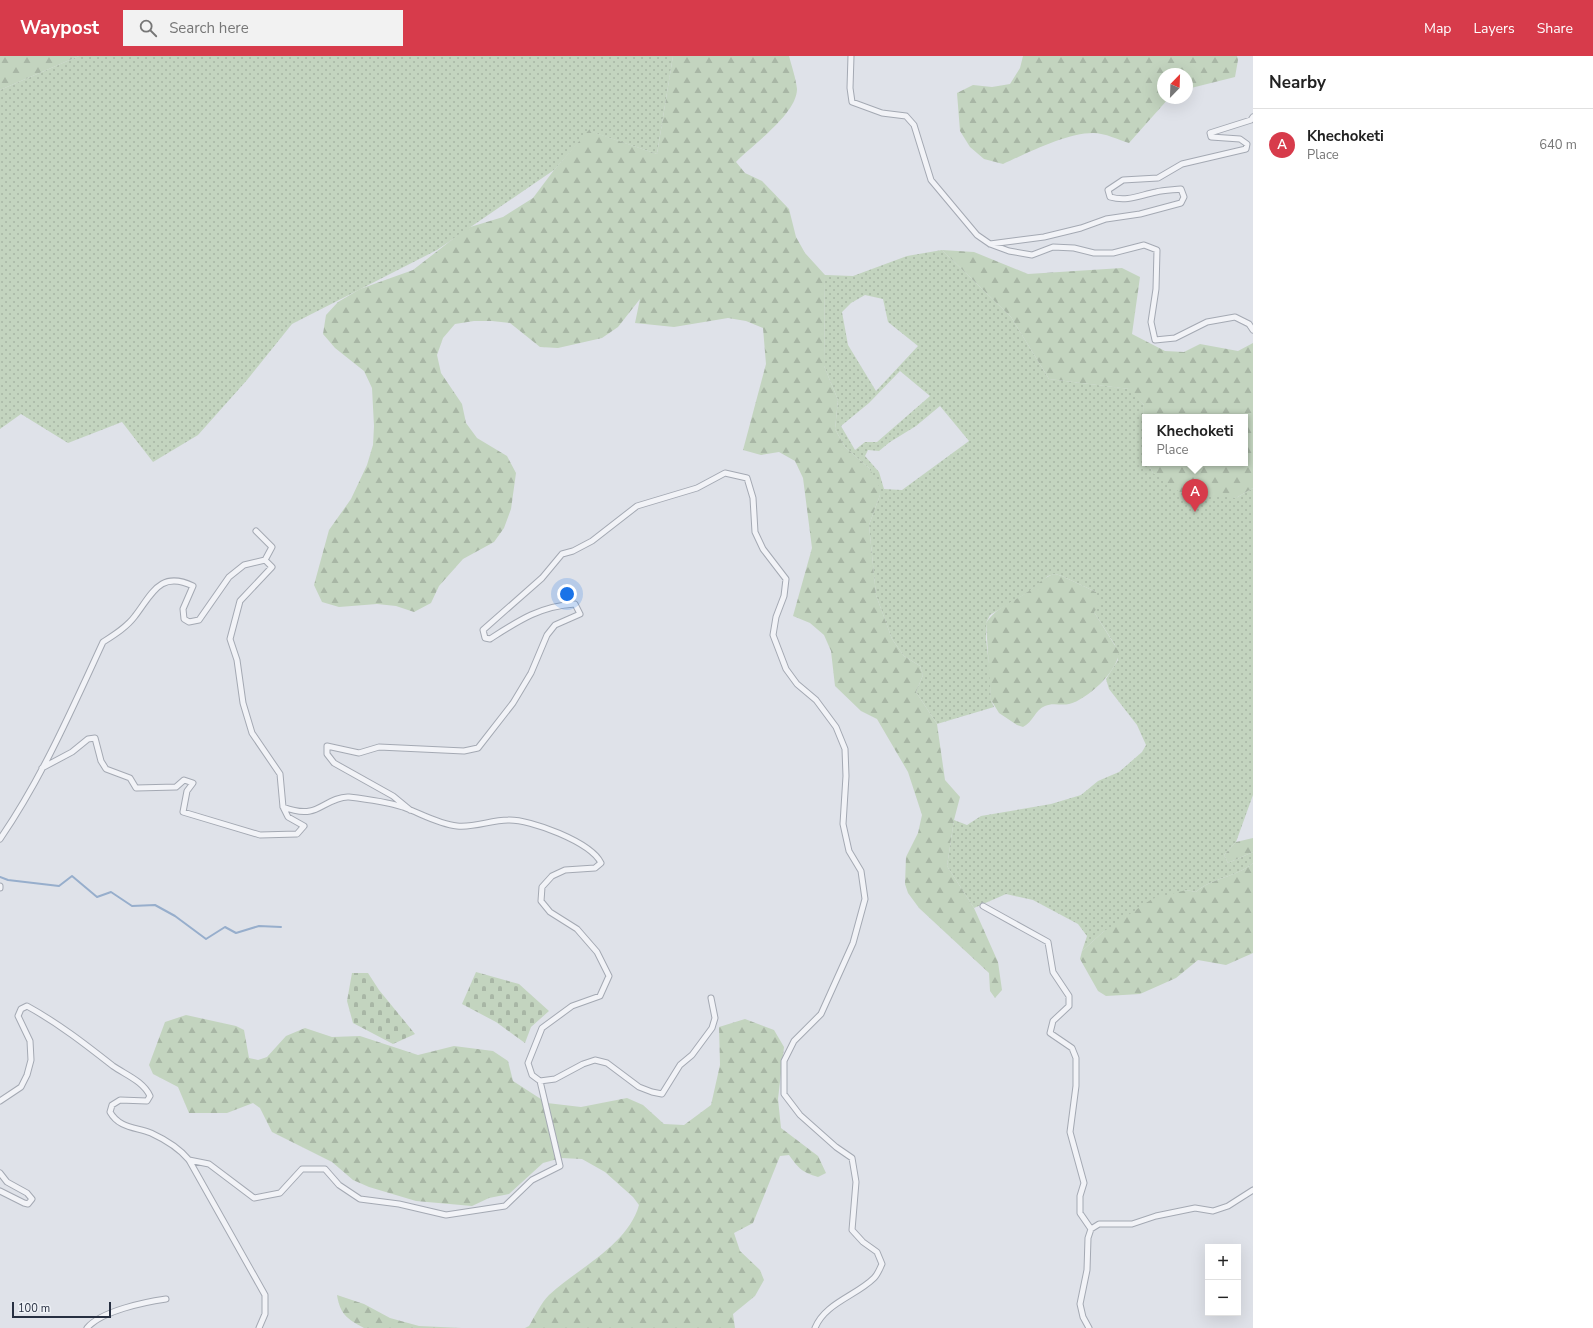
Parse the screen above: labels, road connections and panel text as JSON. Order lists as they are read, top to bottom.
{
  "scale_bar": "100 m",
  "north": "top right",
  "page": {
    "header": "Waypost",
    "search": "Search here",
    "nav": ["Map", "Layers", "Share"],
    "heading": "Nearby",
    "list": [
      {
        "mark": "A",
        "name": "Khechoketi",
        "note": "Place",
        "value": "640 m"
      }
    ],
    "popup": ["Khechoketi", "Place"],
    "pins": "A",
    "map_buttons": ["+", "−"],
    "scale": "100 m"
  }
}
